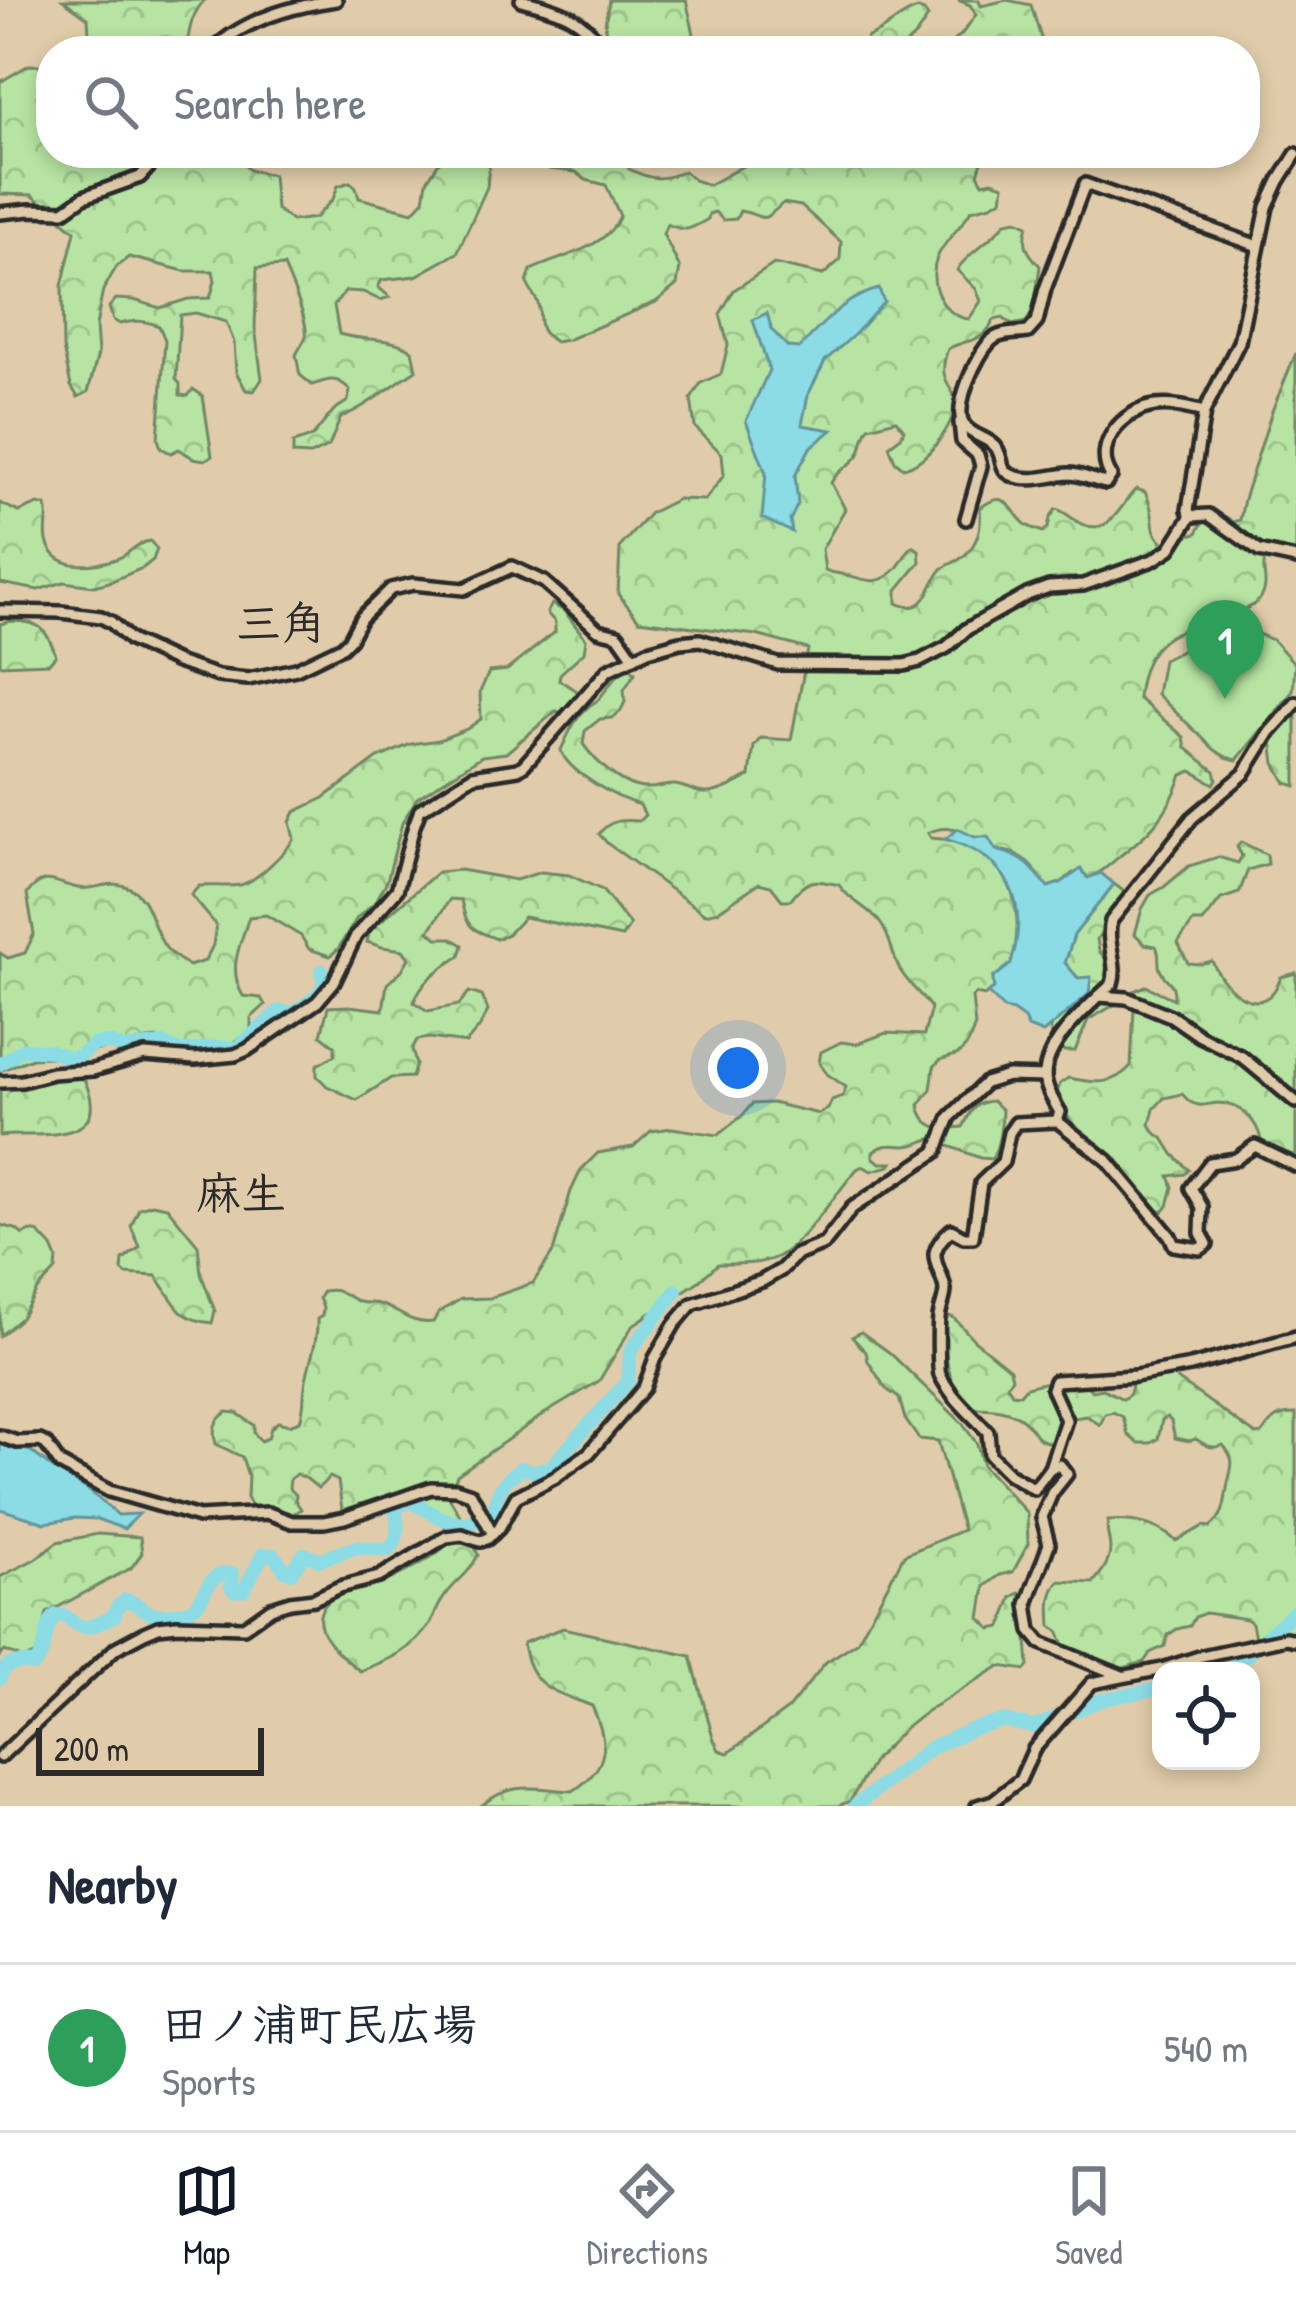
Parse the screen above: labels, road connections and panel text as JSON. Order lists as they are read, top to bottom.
{
  "districts": ["三角", "麻生"],
  "scale_bar": "200 m",
  "page": {
    "search": "Search here",
    "pins": "1",
    "scale": "200 m",
    "heading": "Nearby",
    "list": [
      {
        "mark": "1",
        "name": "田ノ浦町民広場",
        "note": "Sports",
        "value": "540 m"
      }
    ],
    "nav": ["Map", "Directions", "Saved"]
  }
}
